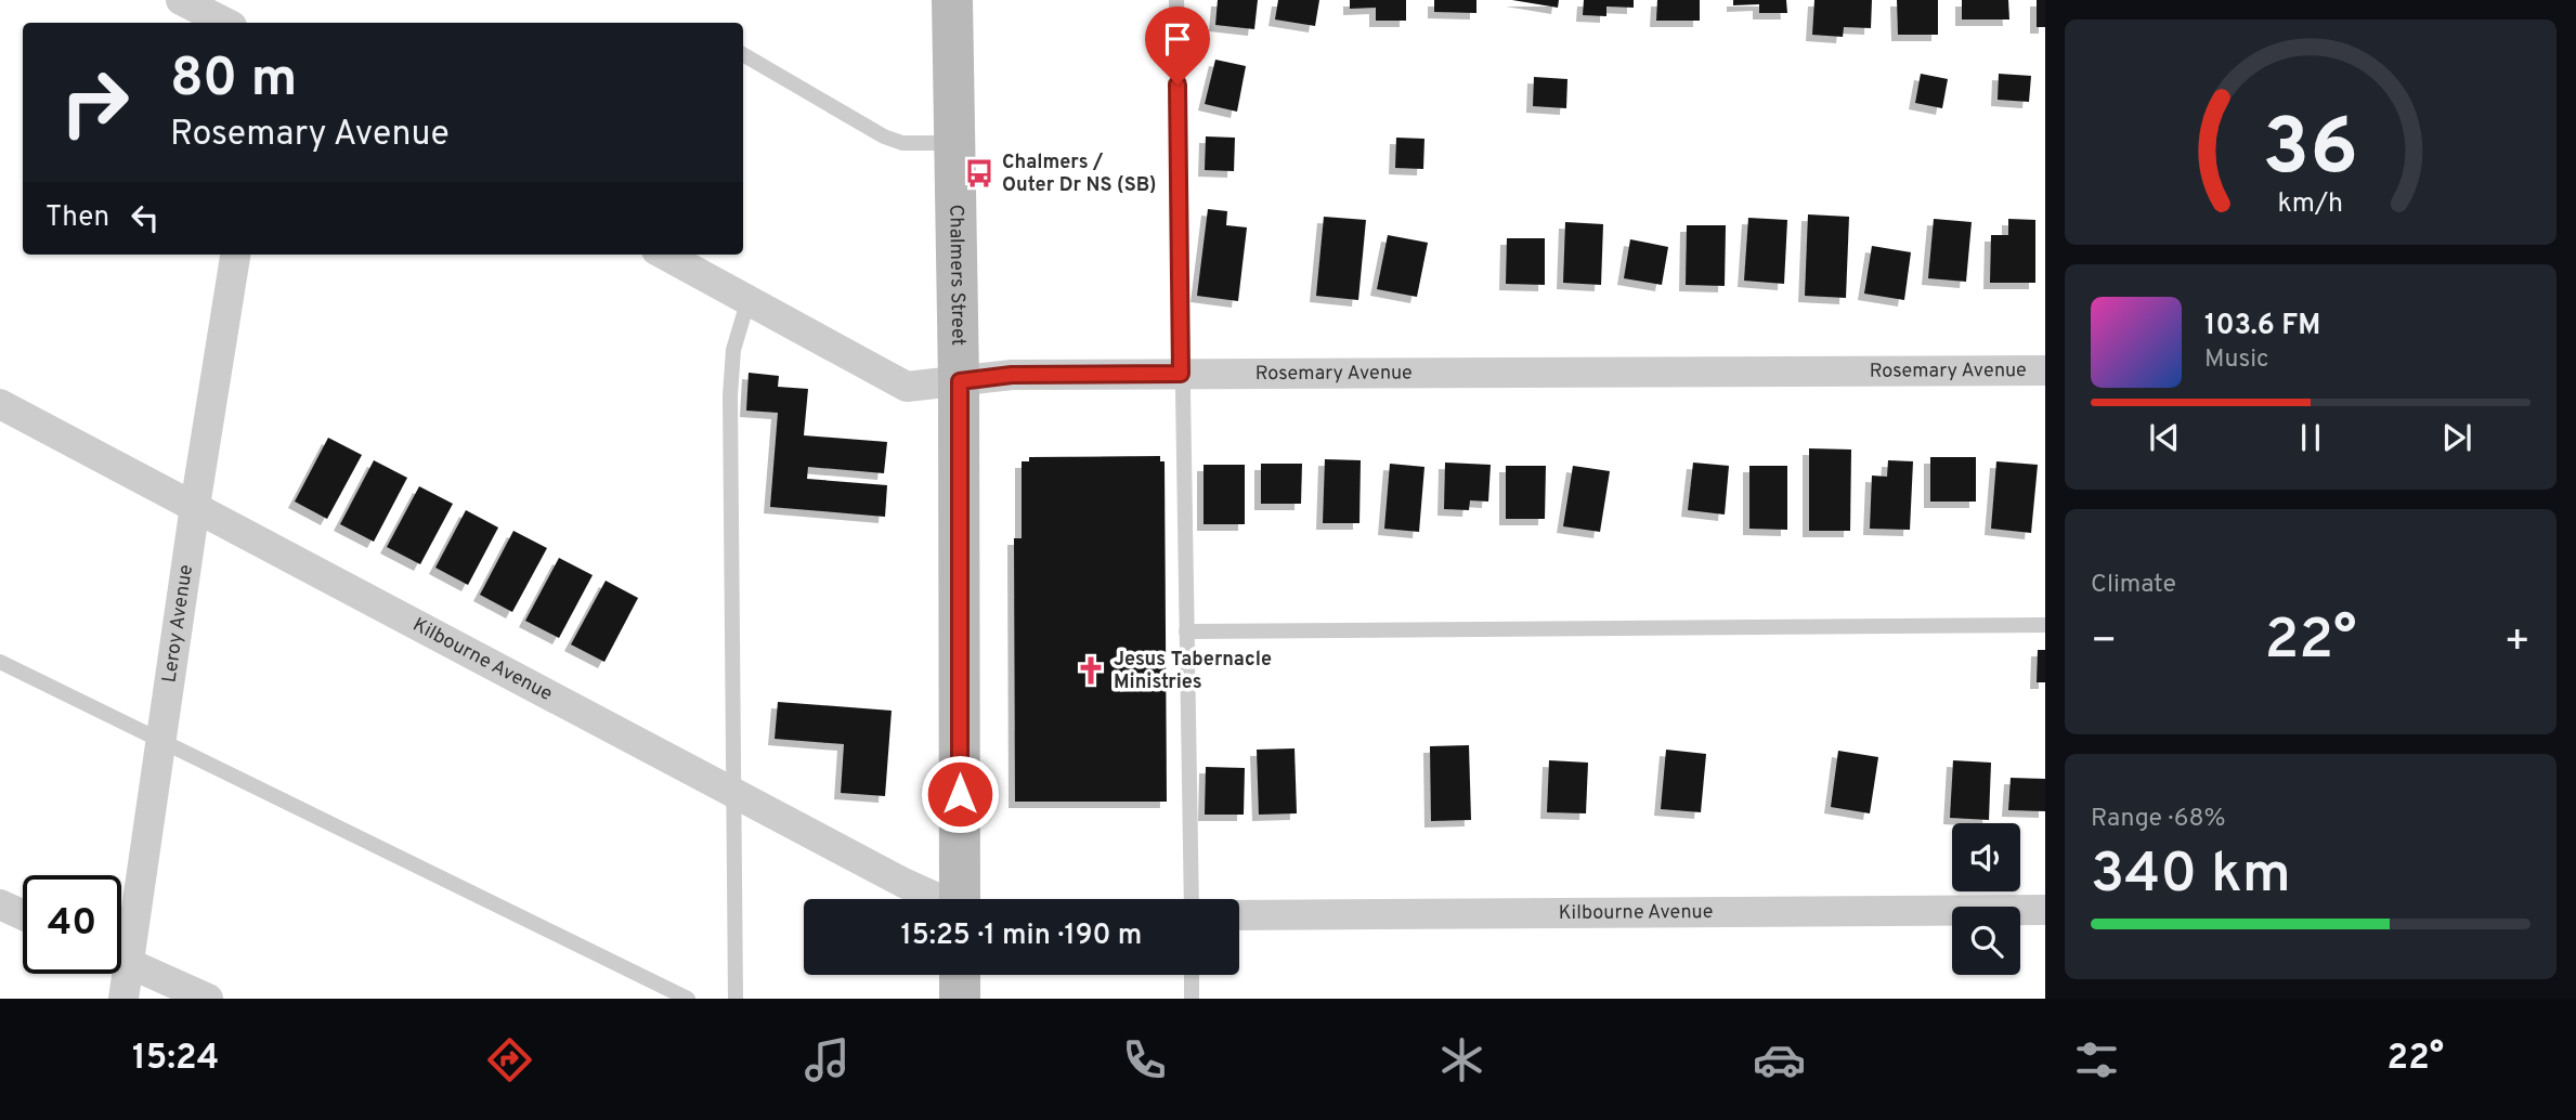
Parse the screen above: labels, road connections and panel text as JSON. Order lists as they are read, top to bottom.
{
  "streets": {
    "street": [
      "Chalmers Street",
      "Rosemary Avenue",
      "Leroy Avenue",
      "Kilbourne Avenue"
    ]
  },
  "crossings": [
    ["Chalmers Street", "Rosemary Avenue"],
    ["Leroy Avenue", "Kilbourne Avenue"]
  ],
  "places": {
    "bus stop": ["Chalmers / Outer Dr NS (SB)"],
    "church": ["Jesus Tabernacle Ministries"]
  },
  "page": {
    "turn": ["80 m", "Rosemary Avenue"],
    "then": "Then",
    "song": ["103.6 FM", "Music"],
    "tile": [
      "Climate",
      ["Range · 68%", "340 km"]
    ],
    "heat": ["−", "22°", "+"],
    "limit": "40",
    "trip": "15:25 · 1 min · 190 m",
    "tabs": ["15:24", "22°"],
    "gauge": ["36", "km/h"]
  }
}
